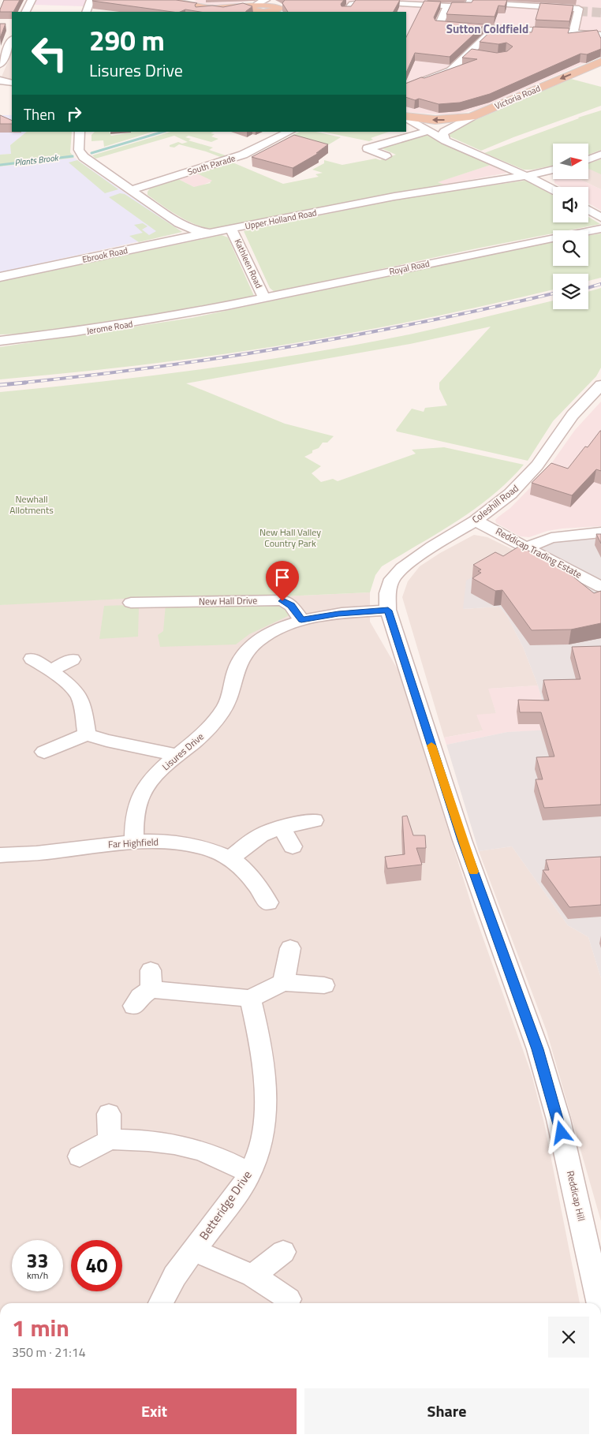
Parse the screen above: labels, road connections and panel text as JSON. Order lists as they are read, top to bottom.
{
  "streets": {
    "main road": ["Victoria Road"],
    "street": [
      "South Parade",
      "Upper Holland Road",
      "Ebrook Road",
      "Kathleen Road",
      "Royal Road",
      "Jerome Road",
      "Coleshill Road",
      "Reddicap Trading Estate",
      "New Hall Drive",
      "Lisures Drive",
      "Far Highfield",
      "Reddicap Hill",
      "Betteridge Drive"
    ]
  },
  "crossings": [
    ["South Parade", "Upper Holland Road"],
    ["Upper Holland Road", "Ebrook Road"],
    ["Upper Holland Road", "Kathleen Road"],
    ["Kathleen Road", "Royal Road"],
    ["Royal Road", "Jerome Road"],
    ["Coleshill Road", "Reddicap Trading Estate"],
    ["Coleshill Road", "Lisures Drive"],
    ["Coleshill Road", "Reddicap Hill"],
    ["New Hall Drive", "Lisures Drive"],
    ["Lisures Drive", "Far Highfield"],
    ["Lisures Drive", "Reddicap Hill"]
  ],
  "one_way": ["Victoria Road"],
  "districts": ["Sutton Coldfield"],
  "water": ["Plants Brook"],
  "parks": ["Newhall Allotments", "New Hall Valley Country Park"],
  "north": "right",
  "page": {
    "turn": ["290 m", "Lisures Drive"],
    "then": "Then",
    "speed": "33 km/h",
    "limit": "40",
    "heading": ["1 min", "350 m · 21:14"],
    "buttons": ["Exit", "Share"]
  }
}
